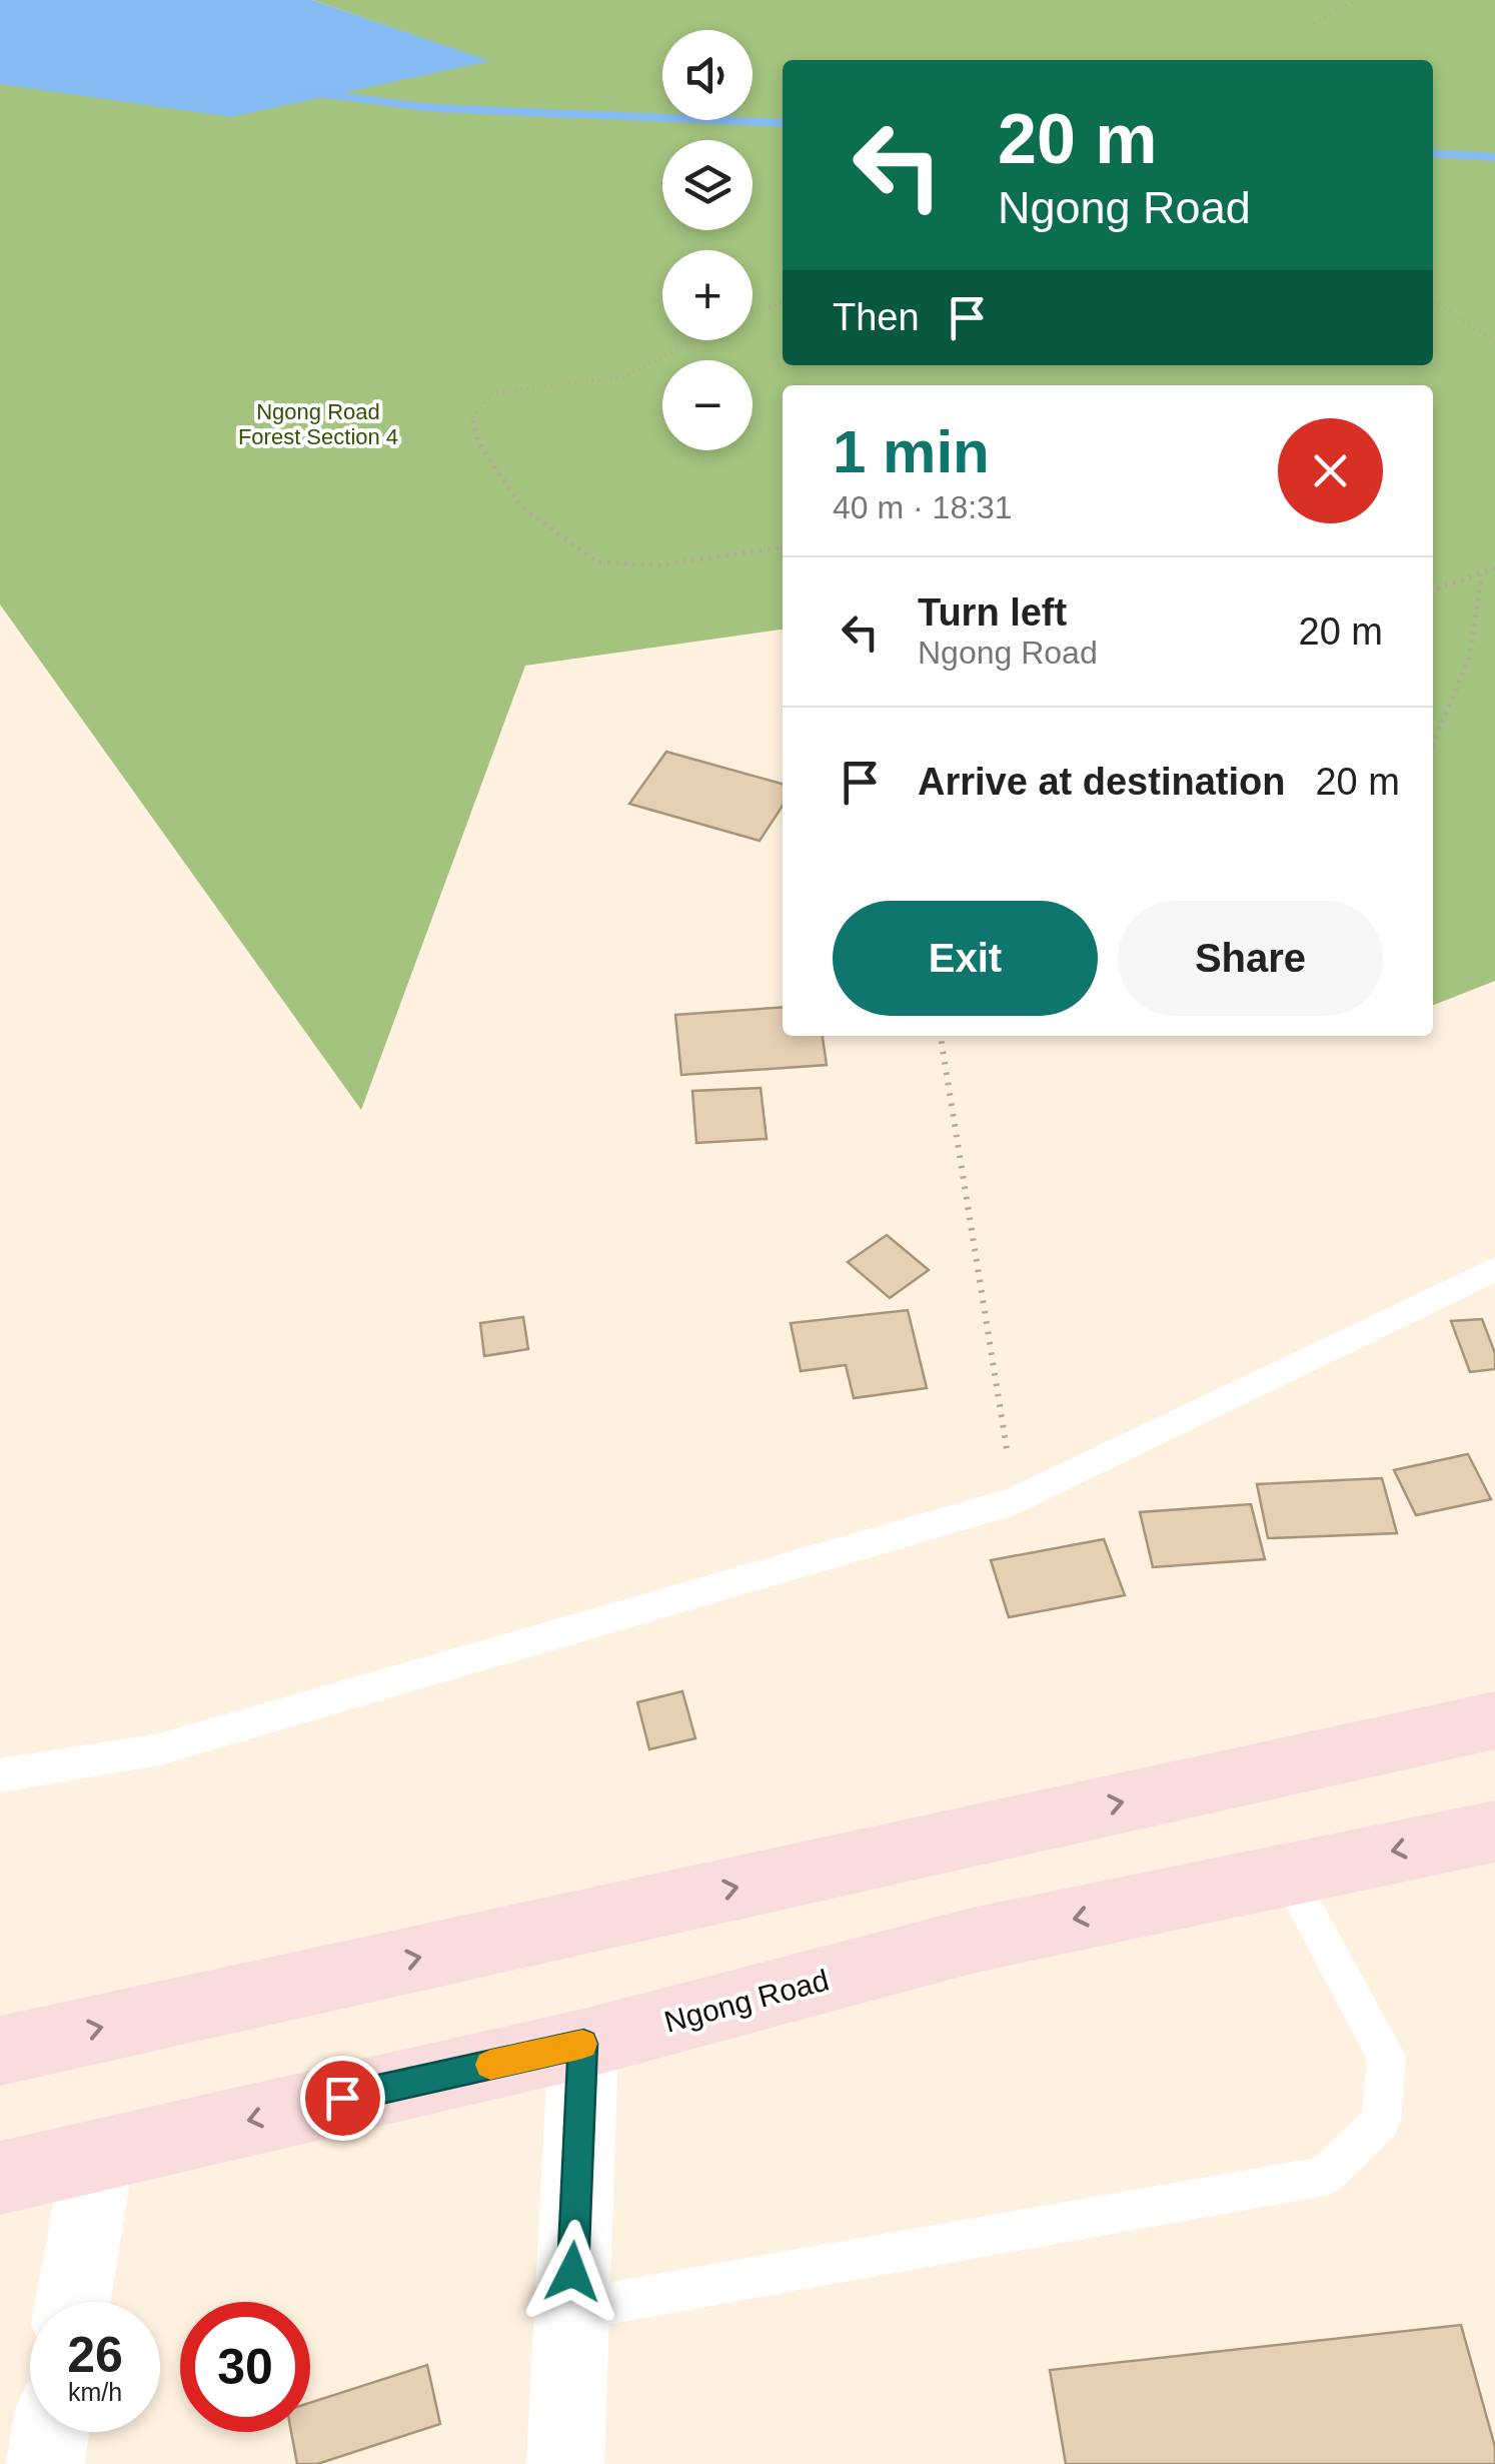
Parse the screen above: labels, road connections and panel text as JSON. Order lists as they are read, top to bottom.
{
  "streets": {
    "main road": ["Ngong Road"]
  },
  "parks": ["Ngong Road Forest Section 4"],
  "page": {
    "map_buttons": ["+", "−"],
    "turn": ["20 m", "Ngong Road"],
    "then": "Then",
    "heading": ["1 min", "40 m · 18:31"],
    "list": [
      {
        "name": "Turn left",
        "note": "Ngong Road",
        "value": "20 m"
      },
      {
        "name": "Arrive at destination",
        "value": "20 m"
      }
    ],
    "buttons": ["Exit", "Share"],
    "speed": "26 km/h",
    "limit": "30"
  }
}
